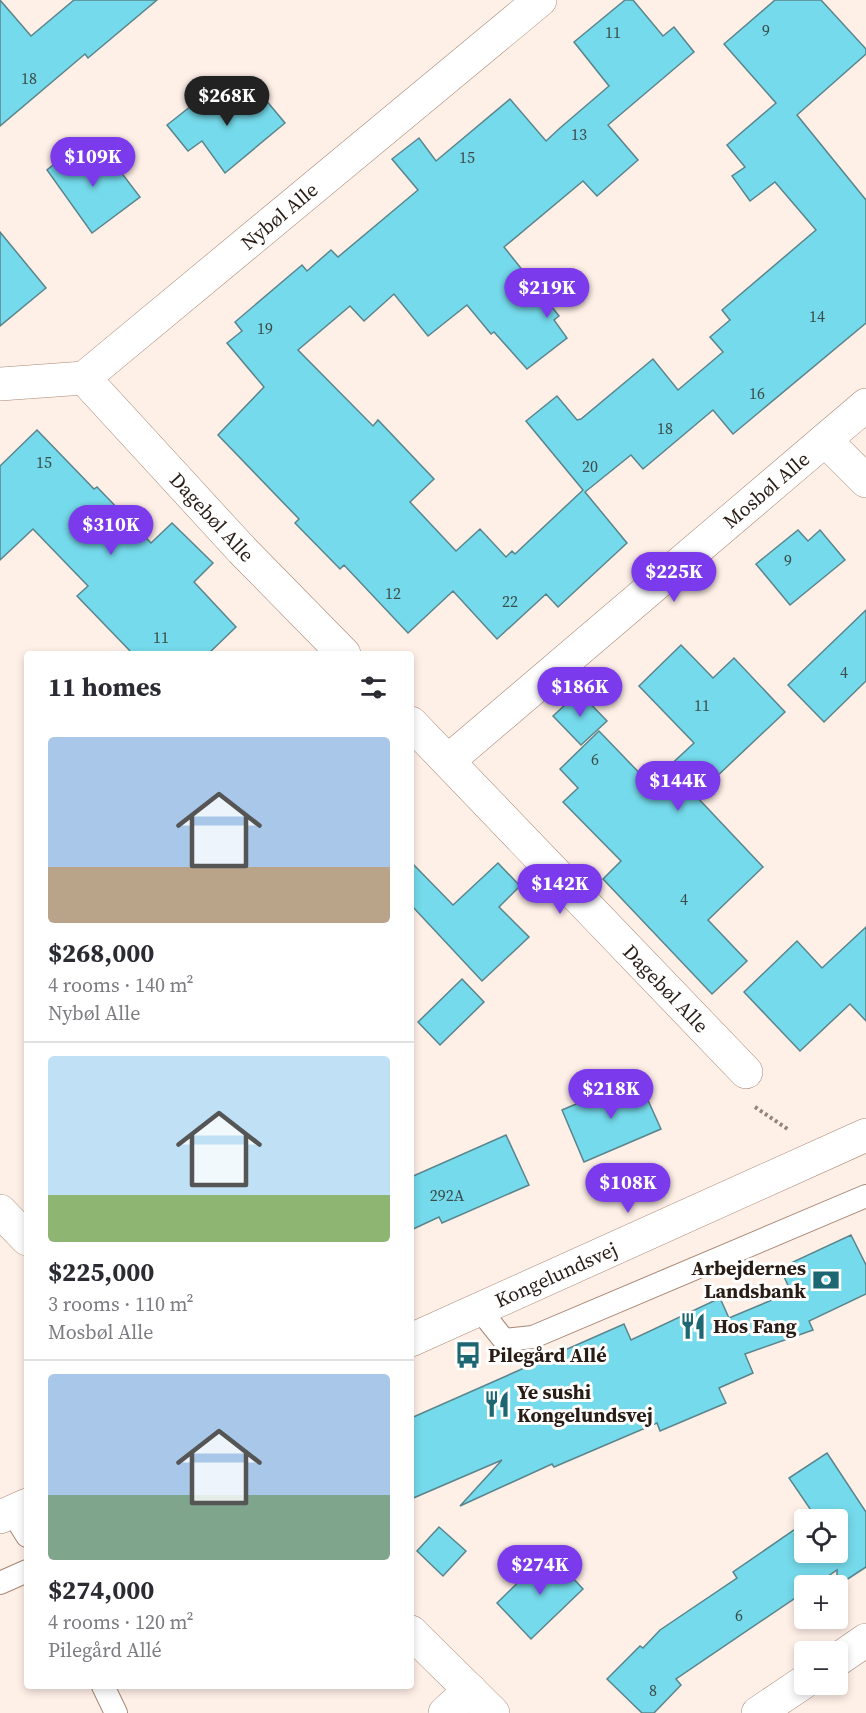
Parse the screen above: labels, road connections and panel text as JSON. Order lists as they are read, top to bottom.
{
  "streets": {
    "street": [
      "Nybøl Alle",
      "Mosbøl Alle",
      "Dagebøl Alle",
      "Kongelundsvej"
    ]
  },
  "crossings": [
    ["Nybøl Alle", "Dagebøl Alle"],
    ["Mosbøl Alle", "Dagebøl Alle"]
  ],
  "places": {
    "bank": ["Arbejdernes Landsbank"],
    "restaurant": ["Hos Fang", "Ye sushi Kongelundsvej"],
    "bus stop": ["Pilegård Allé"]
  },
  "house_numbers": [
    "9",
    "11",
    "18",
    "13",
    "15",
    "14",
    "19",
    "16",
    "18",
    "15",
    "20",
    "9",
    "12",
    "22",
    "11",
    "4",
    "11",
    "6",
    "4",
    "292A",
    "6",
    "8"
  ],
  "page": {
    "price": [
      "$268K",
      "$109K",
      "$219K",
      "$310K",
      "$225K",
      "$186K",
      "$144K",
      "$142K",
      "$218K",
      "$108K",
      "$274K"
    ],
    "heading": "11 homes",
    "list": [
      {
        "name": "$268,000",
        "note": "4 rooms · 140 m² · Nybøl Alle"
      },
      {
        "name": "$225,000",
        "note": "3 rooms · 110 m² · Mosbøl Alle"
      },
      {
        "name": "$274,000",
        "note": "4 rooms · 120 m² · Pilegård Allé"
      }
    ],
    "map_buttons": ["+", "−"]
  }
}
